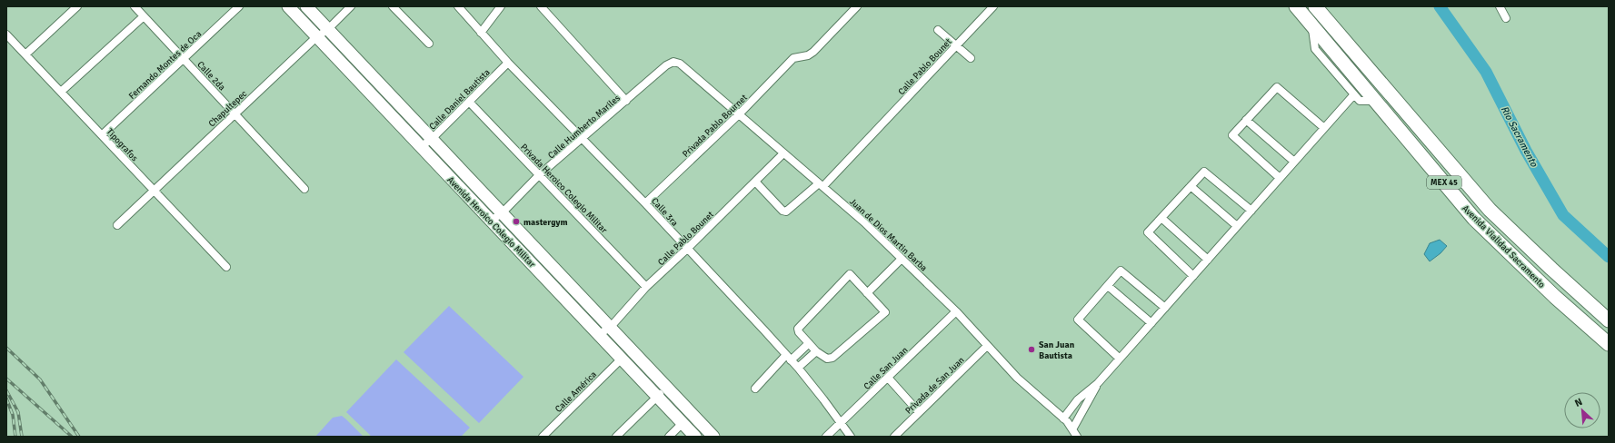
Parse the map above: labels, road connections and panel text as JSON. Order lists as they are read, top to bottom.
{
  "streets": {
    "highway": ["MEX 45", "Avenida Vialidad Sacramento"],
    "main road": ["Avenida Heroico Colegio Militar"],
    "street": [
      "Fernando Montes de Oca",
      "Calle Pablo Bounet",
      "Calle 2da",
      "Calle Daniel Bautista",
      "Chapultepec",
      "Privada Pablo Bournet",
      "Calle Humberto Mariles",
      "Tipografos",
      "Privada Heroico Colegio Militar",
      "Calle 3ra",
      "Juan de Dios Martin Barba",
      "Calle San Juan",
      "Privada de San Juan",
      "Calle América"
    ]
  },
  "crossings": [
    ["Fernando Montes de Oca", "Calle 2da"],
    ["Fernando Montes de Oca", "Tipografos"],
    ["Calle Pablo Bounet", "Privada Heroico Colegio Militar"],
    ["Calle Pablo Bounet", "Calle 3ra"],
    ["Calle Pablo Bounet", "Avenida Heroico Colegio Militar"],
    ["Calle Pablo Bounet", "Juan de Dios Martin Barba"],
    ["Calle 2da", "Chapultepec"],
    ["Calle Daniel Bautista", "Privada Heroico Colegio Militar"],
    ["Calle Daniel Bautista", "Calle 3ra"],
    ["Calle Daniel Bautista", "Avenida Heroico Colegio Militar"],
    ["Chapultepec", "Tipografos"],
    ["Chapultepec", "Avenida Heroico Colegio Militar"],
    ["Privada Pablo Bournet", "Calle 3ra"],
    ["Privada Pablo Bournet", "Juan de Dios Martin Barba"],
    ["Calle Humberto Mariles", "Privada Heroico Colegio Militar"],
    ["Calle Humberto Mariles", "Calle 3ra"],
    ["Calle Humberto Mariles", "Avenida Heroico Colegio Militar"],
    ["Calle Humberto Mariles", "Juan de Dios Martin Barba"],
    ["Calle 3ra", "Calle San Juan"],
    ["Avenida Heroico Colegio Militar", "Calle América"],
    ["Juan de Dios Martin Barba", "Calle San Juan"],
    ["Juan de Dios Martin Barba", "Privada de San Juan"]
  ],
  "water": ["Rio Sacramento"],
  "places": ["mastergym", "San Juan Bautista"],
  "north": "top left"
}
